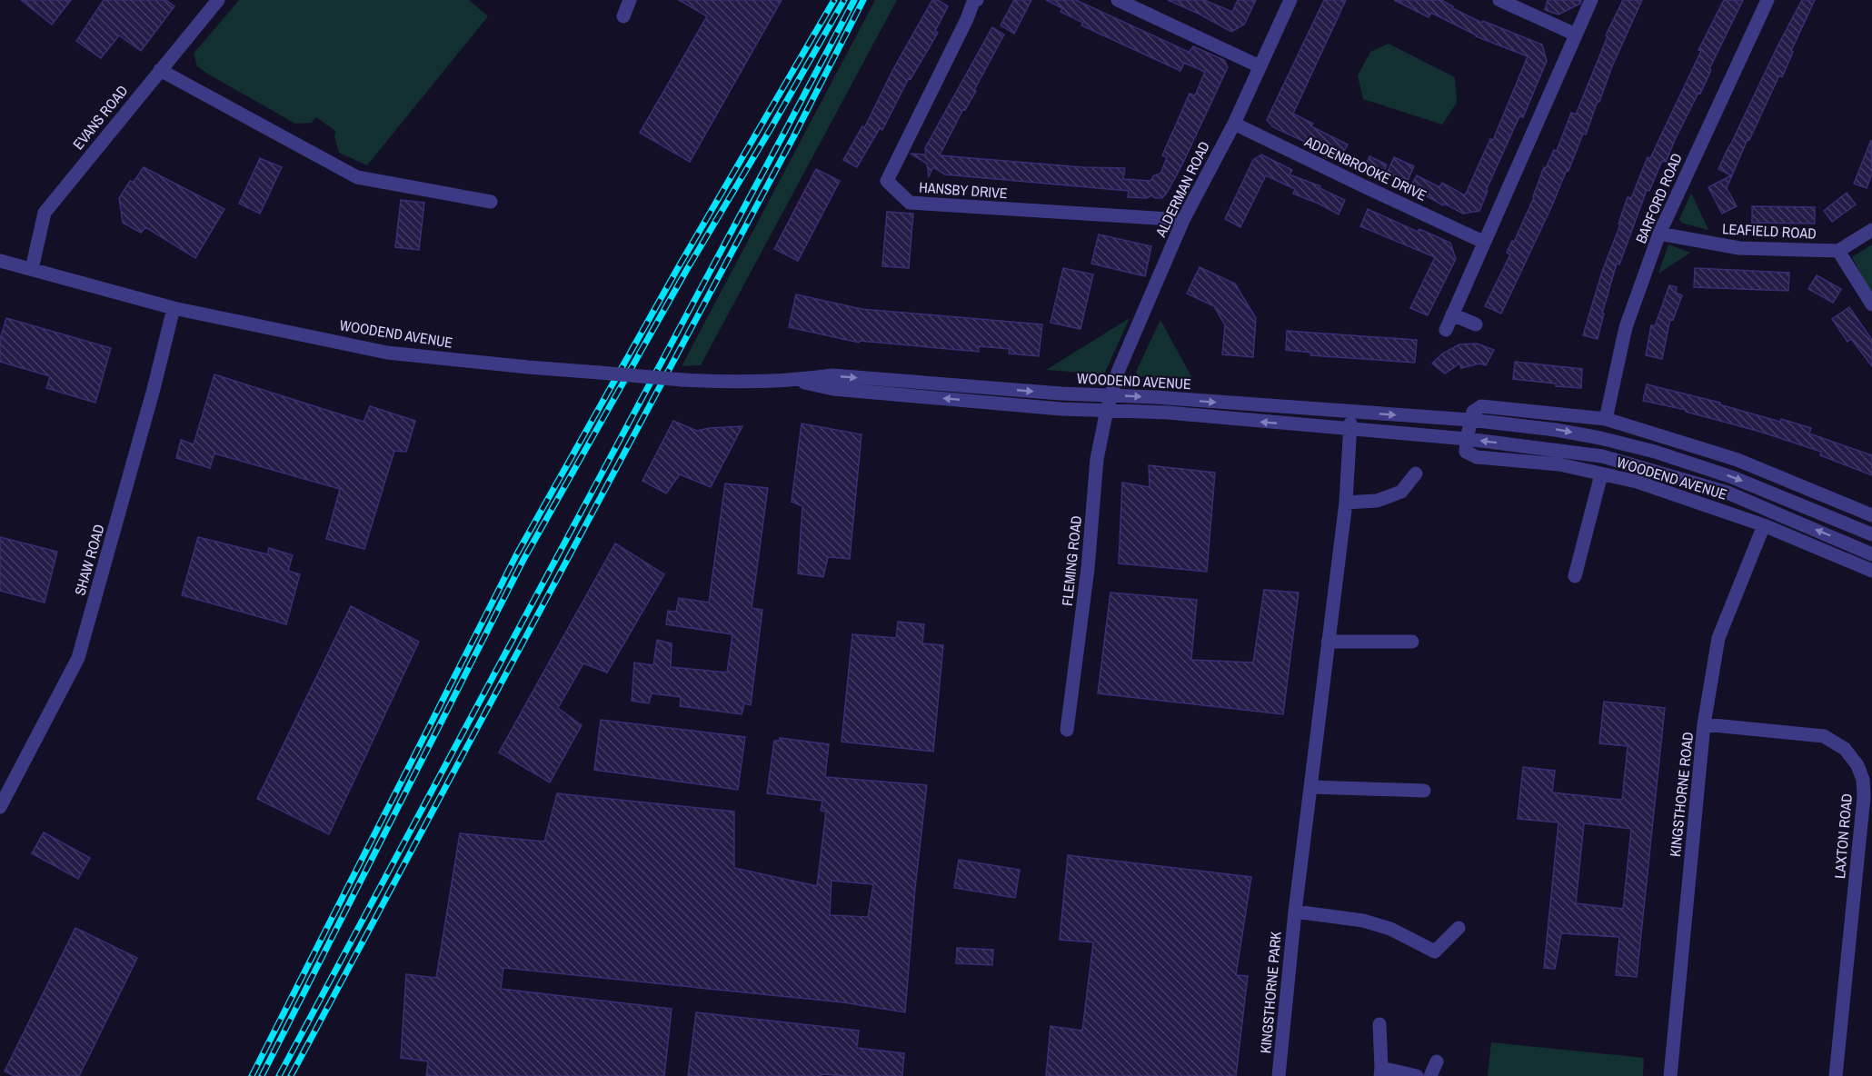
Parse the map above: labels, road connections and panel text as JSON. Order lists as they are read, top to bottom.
{
  "streets": {
    "street": [
      "EVANS ROAD",
      "ADDENBROOKE DRIVE",
      "ALDERMAN ROAD",
      "HANSBY DRIVE",
      "BARFORD ROAD",
      "LEAFIELD ROAD",
      "WOODEND AVENUE",
      "SHAW ROAD",
      "FLEMING ROAD",
      "KINGSTHORNE ROAD",
      "LAXTON ROAD",
      "KINGSTHORNE PARK"
    ]
  },
  "crossings": [
    ["EVANS ROAD", "WOODEND AVENUE"],
    ["ADDENBROOKE DRIVE", "ALDERMAN ROAD"],
    ["ALDERMAN ROAD", "HANSBY DRIVE"],
    ["ALDERMAN ROAD", "WOODEND AVENUE"],
    ["ALDERMAN ROAD", "FLEMING ROAD"],
    ["BARFORD ROAD", "LEAFIELD ROAD"],
    ["WOODEND AVENUE", "SHAW ROAD"],
    ["WOODEND AVENUE", "FLEMING ROAD"],
    ["WOODEND AVENUE", "KINGSTHORNE ROAD"],
    ["WOODEND AVENUE", "KINGSTHORNE PARK"],
    ["KINGSTHORNE ROAD", "LAXTON ROAD"]
  ]
}
